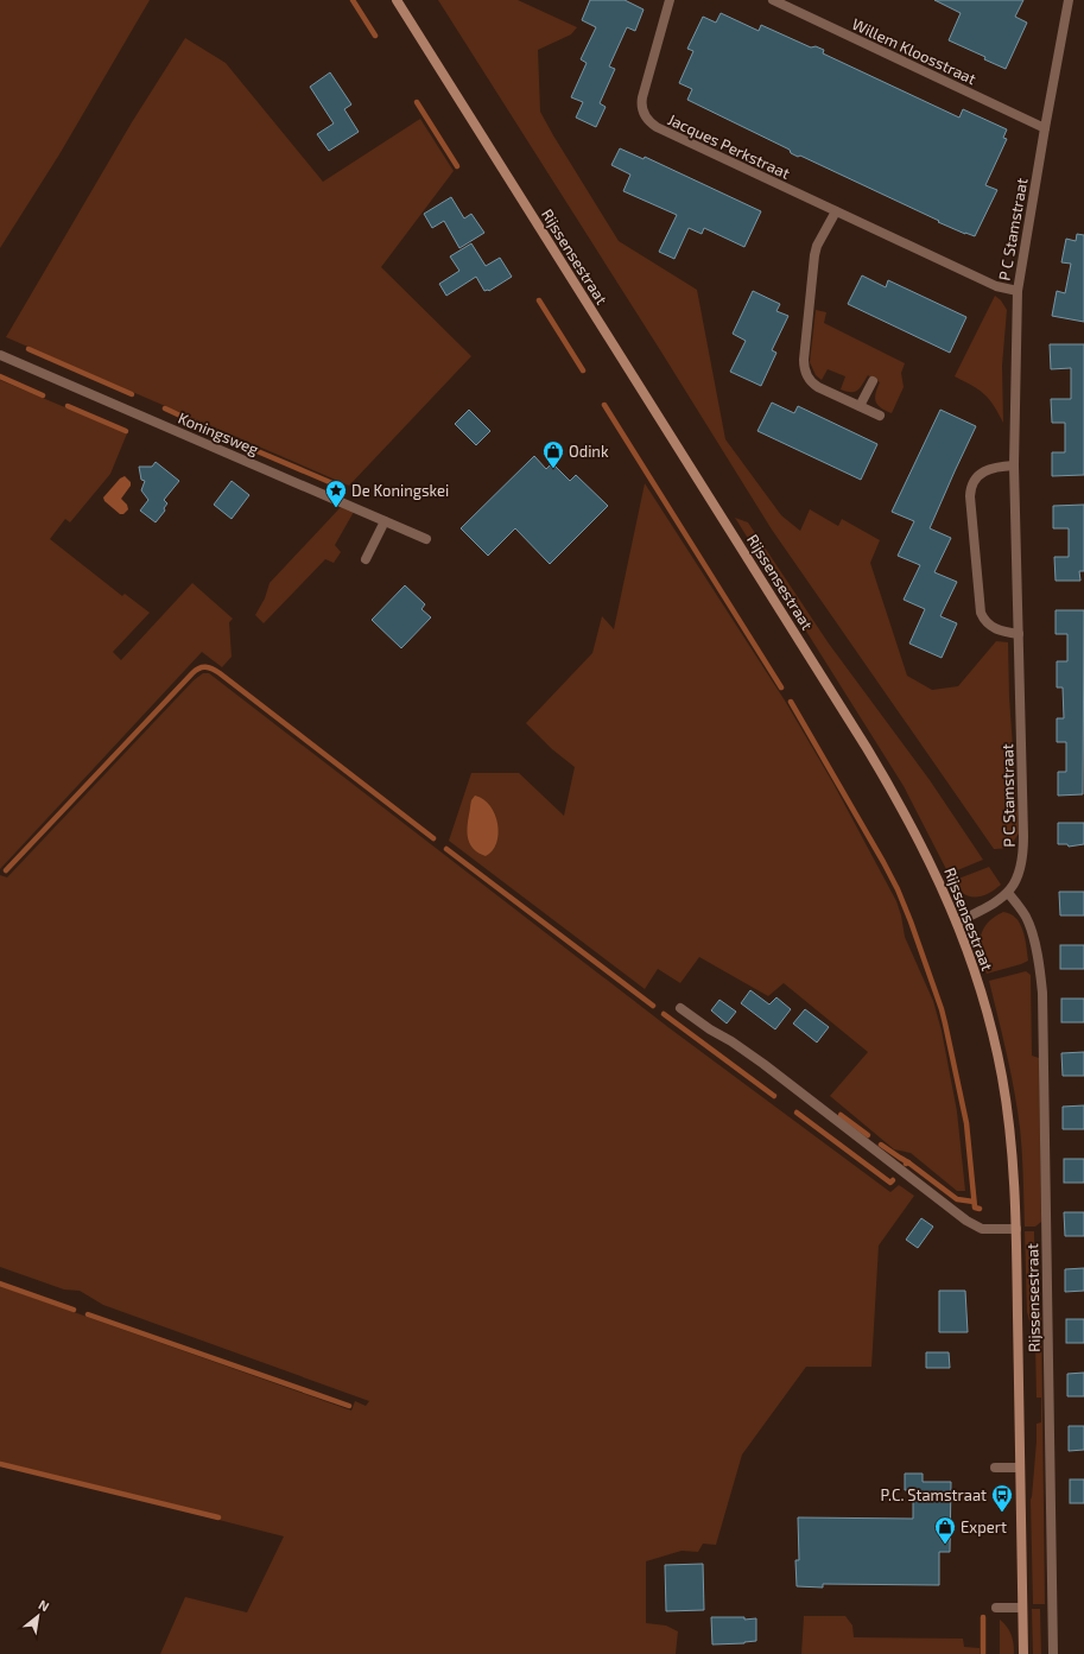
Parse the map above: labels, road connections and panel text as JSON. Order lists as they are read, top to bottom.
{
  "streets": {
    "main road": ["Rijssensestraat"],
    "street": [
      "Willem Kloosstraat",
      "Jacques Perkstraat",
      "P C Stamstraat",
      "Koningsweg"
    ]
  },
  "crossings": [
    ["Willem Kloosstraat", "P C Stamstraat"],
    ["Jacques Perkstraat", "P C Stamstraat"],
    ["P C Stamstraat", "Rijssensestraat"]
  ],
  "places": {
    "shop": ["Odink", "Expert"],
    "place": ["De Koningskei"],
    "bus stop": ["P.C. Stamstraat"]
  },
  "north": "top right"
}
